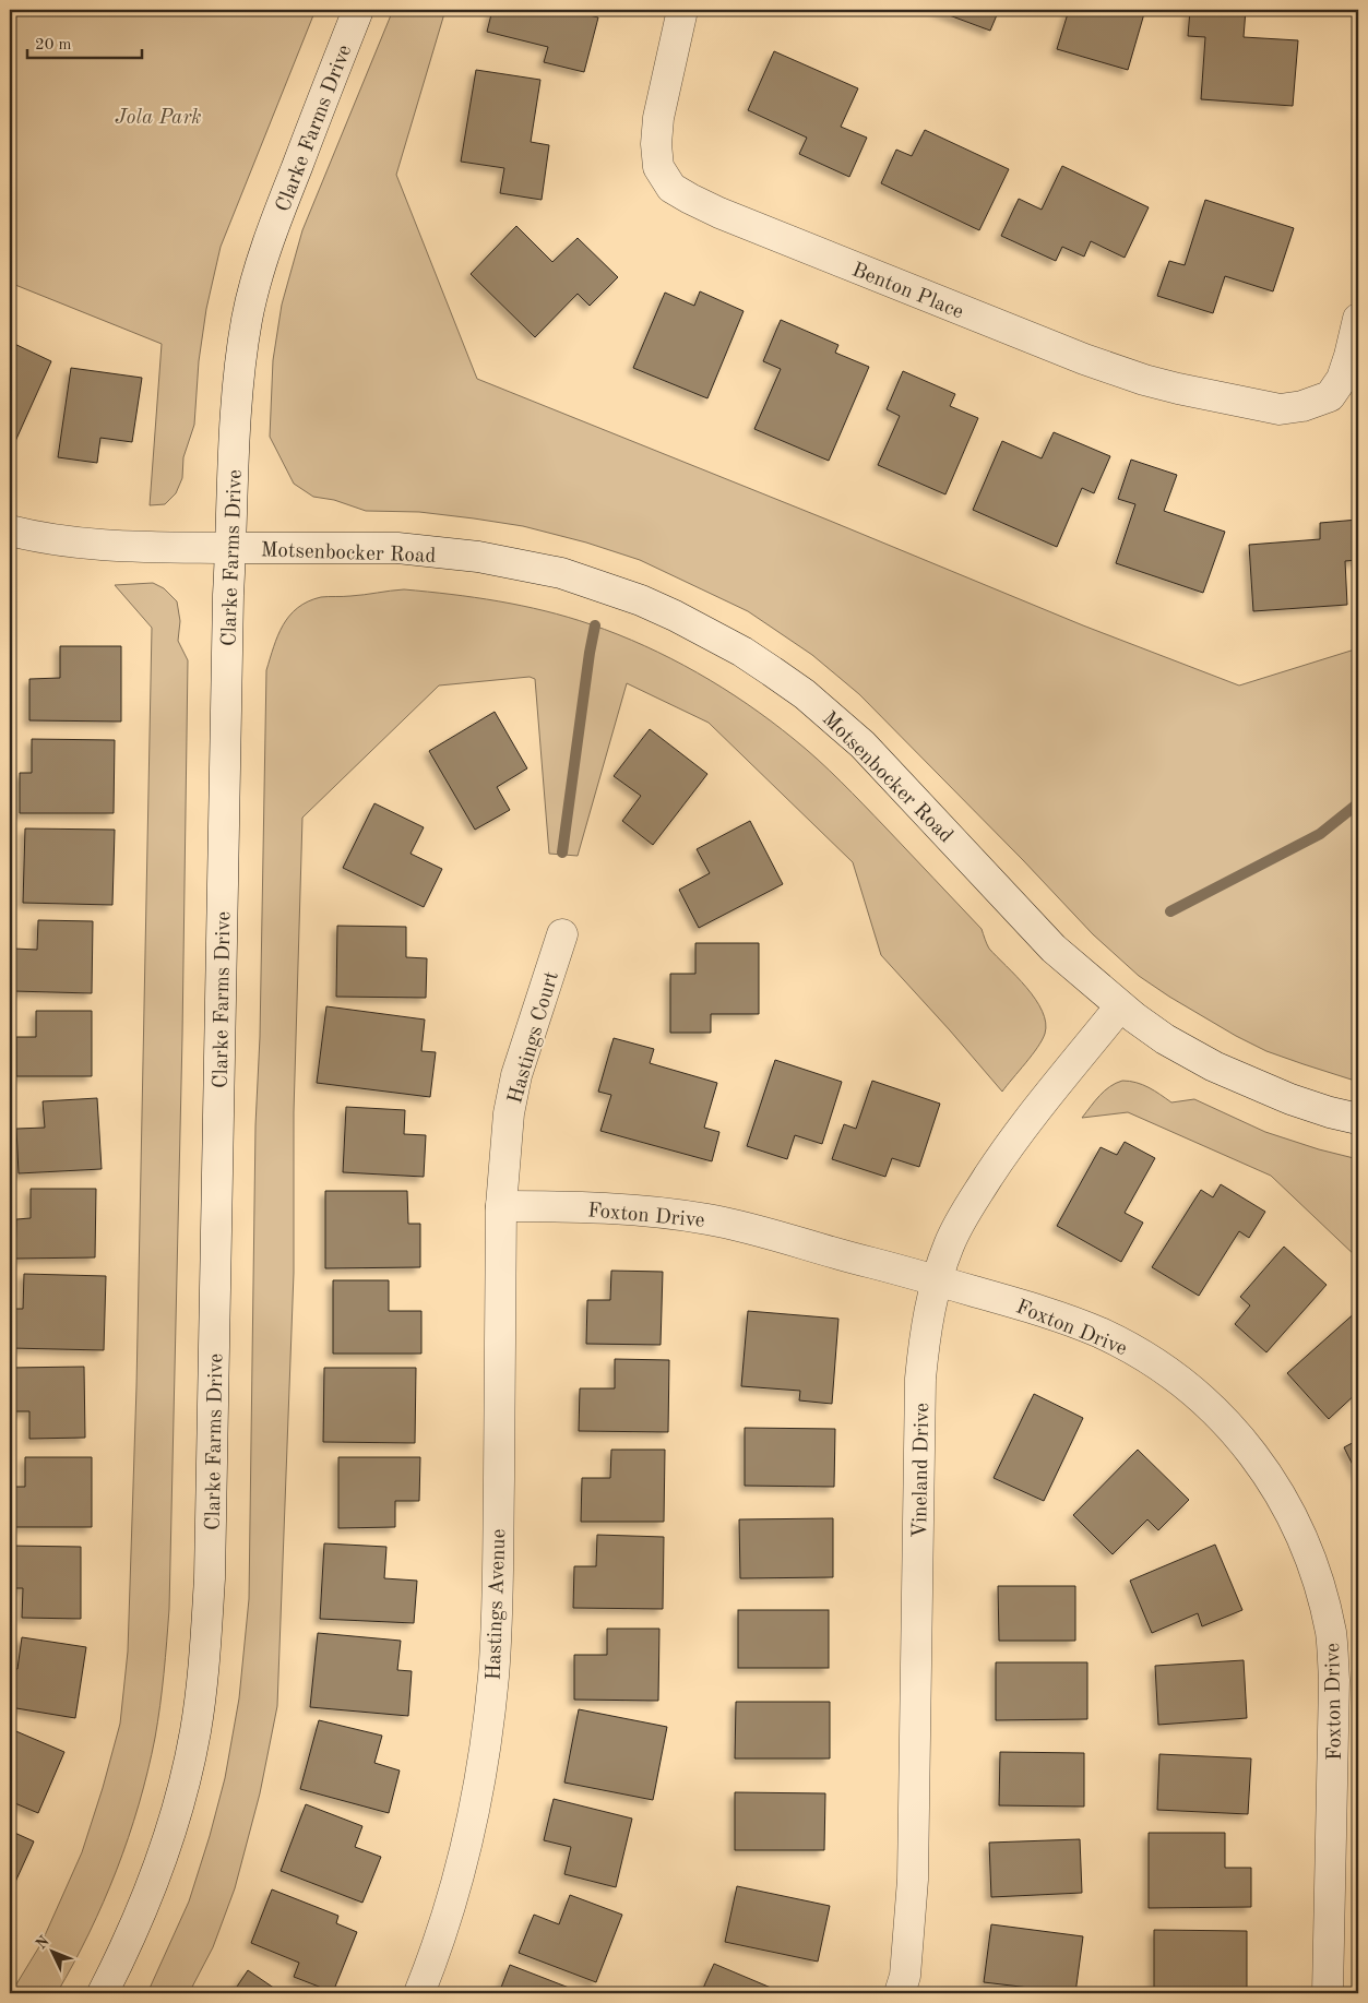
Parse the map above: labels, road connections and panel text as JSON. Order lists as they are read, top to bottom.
{
  "streets": {
    "street": [
      "Clarke Farms Drive",
      "Benton Place",
      "Motsenbocker Road",
      "Hastings Court",
      "Foxton Drive",
      "Vineland Drive",
      "Hastings Avenue"
    ]
  },
  "crossings": [
    ["Clarke Farms Drive", "Motsenbocker Road"],
    ["Motsenbocker Road", "Vineland Drive"],
    ["Hastings Court", "Foxton Drive"],
    ["Hastings Court", "Hastings Avenue"],
    ["Foxton Drive", "Vineland Drive"],
    ["Foxton Drive", "Hastings Avenue"]
  ],
  "parks": ["Jola Park"],
  "scale_bar": "20 m",
  "north": "top left"
}
